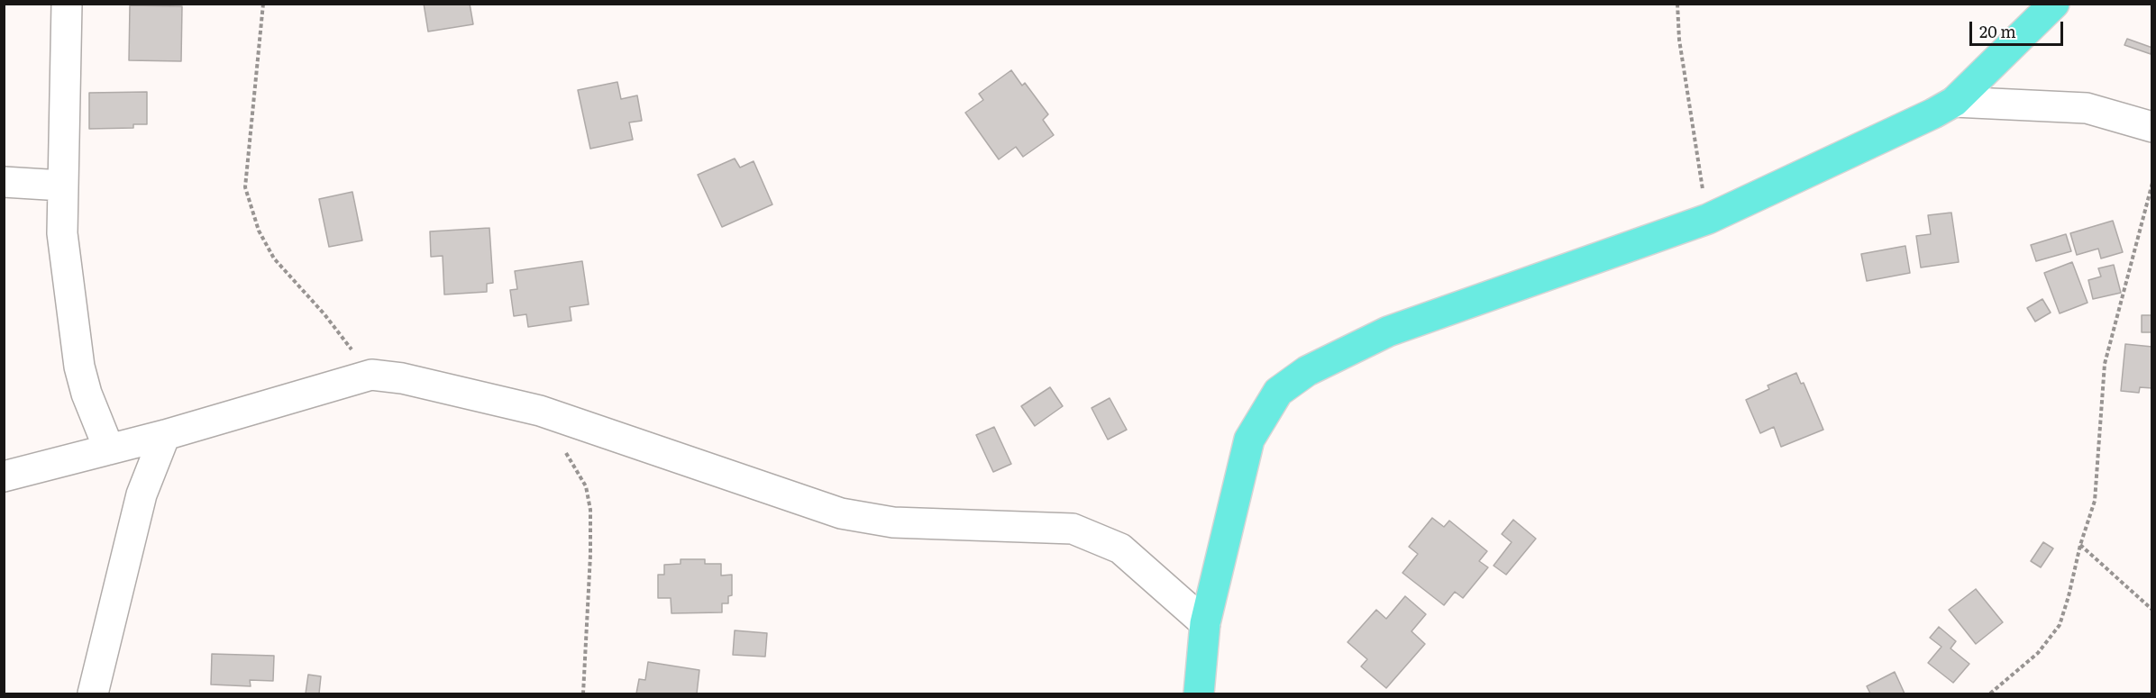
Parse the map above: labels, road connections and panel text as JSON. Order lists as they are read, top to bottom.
{
  "scale_bar": "20 m"
}
